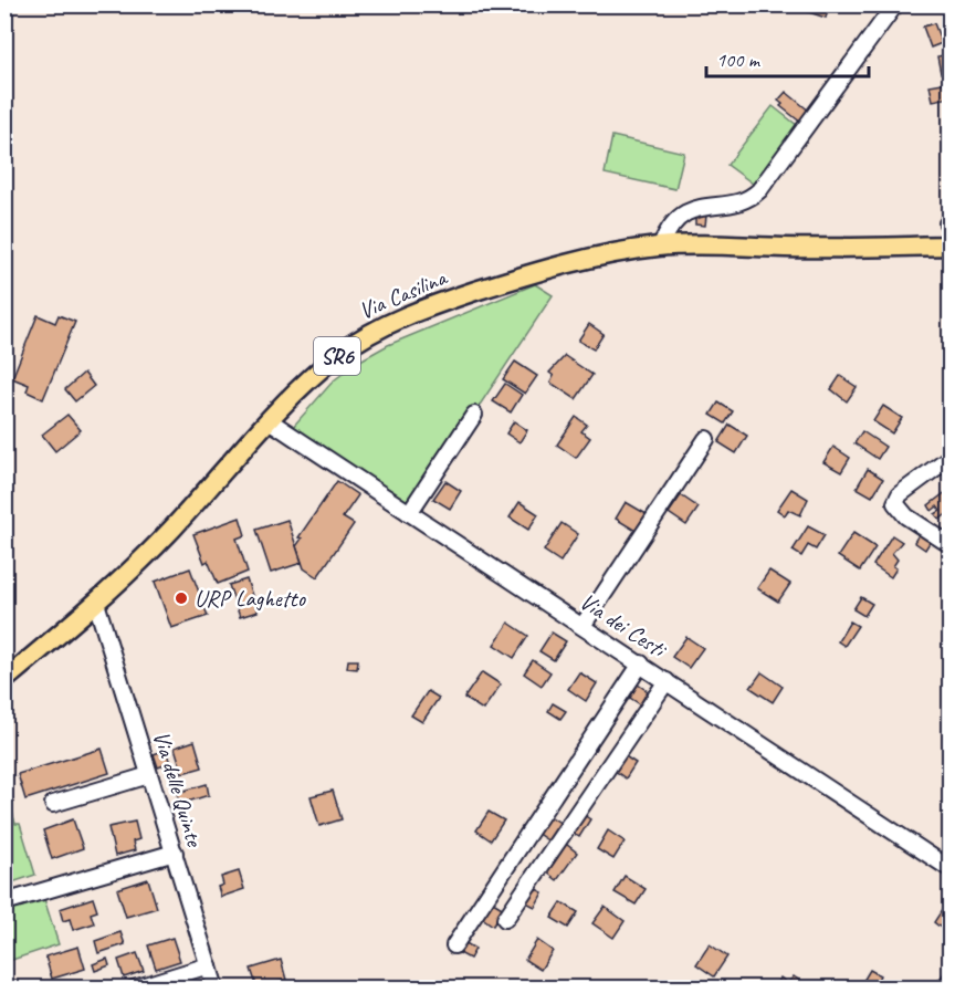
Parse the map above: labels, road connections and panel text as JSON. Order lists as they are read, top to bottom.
{
  "streets": {
    "main road": ["Via Casilina", "SR6"],
    "street": ["Via dei Cesti", "Via delle Quinte"]
  },
  "crossings": [
    ["Via Casilina", "Via dei Cesti"],
    ["Via Casilina", "Via delle Quinte"]
  ],
  "places": ["URP Laghetto"],
  "scale_bar": "100 m"
}
